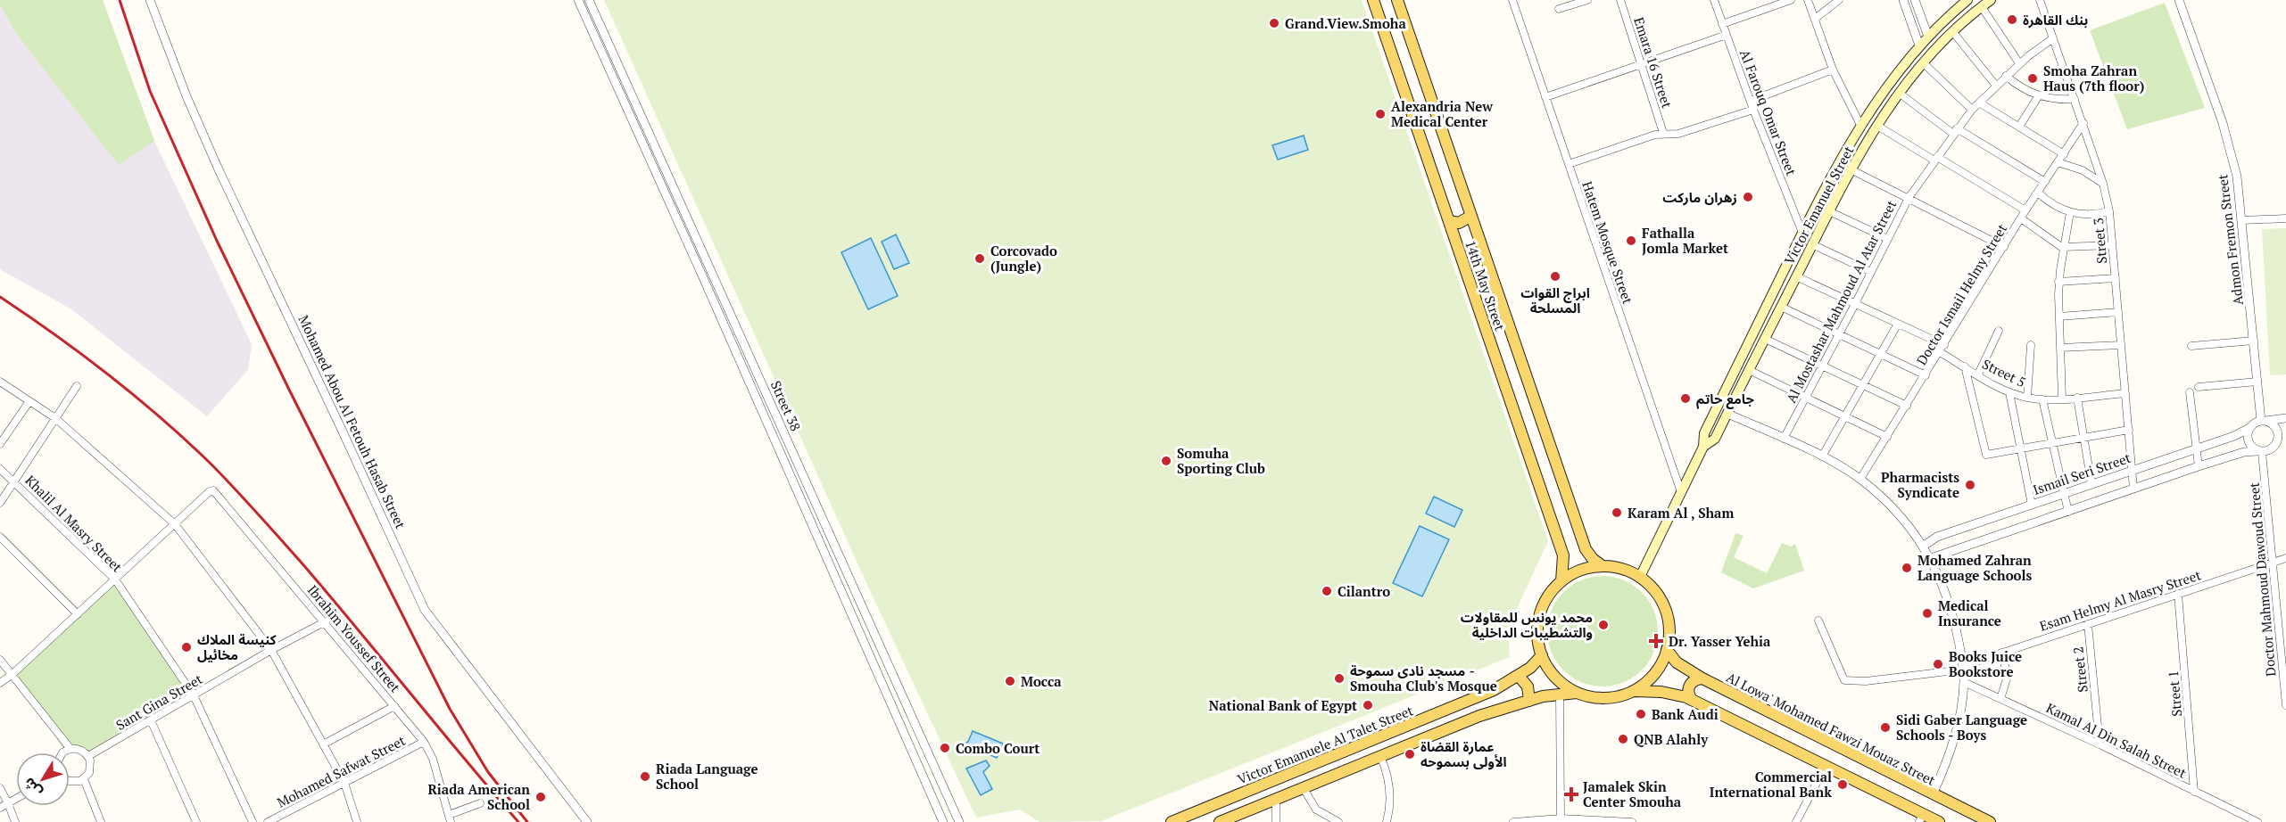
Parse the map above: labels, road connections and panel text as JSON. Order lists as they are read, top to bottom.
{
  "streets": {
    "main road": [
      "Victor Emanuel Street",
      "14th May Street",
      "Al Lowa' Mohamed Fawzi Mouaz Street",
      "Victor Emanuele Al Talet Street"
    ],
    "street": [
      "Emara 16 Street",
      "Al Farouq Omar Street",
      "Admon Fremon Street",
      "Street 3",
      "Hatem Mosque Street",
      "Doctor Ismail Helmy Street",
      "Al Mostashar Mahmoud Al Atar Street",
      "Street 5",
      "Street 38",
      "Mohamed Abou Al Fetouh Hasab Street",
      "Ismail Seri Street",
      "Khalil Al Masry Street",
      "Doctor Mahmoud Dawoud Street",
      "Esam Helmy Al Masry Street",
      "Ibrahim Youssef Street",
      "Street 2",
      "Street 1",
      "Sant Gina Street",
      "Kamal Al Din Salah Street",
      "Mohamed Safwat Street"
    ]
  },
  "crossings": [
    ["Al Farouq Omar Street", "Victor Emanuel Street"],
    ["Victor Emanuel Street", "Hatem Mosque Street"],
    ["Victor Emanuel Street", "14th May Street"],
    ["Victor Emanuel Street", "Al Lowa' Mohamed Fawzi Mouaz Street"],
    ["Victor Emanuel Street", "Victor Emanuele Al Talet Street"],
    ["Admon Fremon Street", "Ismail Seri Street"],
    ["Admon Fremon Street", "Doctor Mahmoud Dawoud Street"],
    ["Street 3", "Doctor Ismail Helmy Street"],
    ["Street 3", "Al Mostashar Mahmoud Al Atar Street"],
    ["Street 3", "Street 5"],
    ["Street 3", "Ismail Seri Street"],
    ["14th May Street", "Al Lowa' Mohamed Fawzi Mouaz Street"],
    ["14th May Street", "Victor Emanuele Al Talet Street"],
    ["Doctor Ismail Helmy Street", "Street 5"],
    ["Ismail Seri Street", "Doctor Mahmoud Dawoud Street"],
    ["Khalil Al Masry Street", "Sant Gina Street"],
    ["Doctor Mahmoud Dawoud Street", "Esam Helmy Al Masry Street"],
    ["Esam Helmy Al Masry Street", "Street 2"],
    ["Esam Helmy Al Masry Street", "Street 1"],
    ["Ibrahim Youssef Street", "Sant Gina Street"],
    ["Ibrahim Youssef Street", "Mohamed Safwat Street"],
    ["Street 2", "Kamal Al Din Salah Street"],
    ["Street 1", "Kamal Al Din Salah Street"],
    ["Al Lowa' Mohamed Fawzi Mouaz Street", "Victor Emanuele Al Talet Street"]
  ],
  "places": {
    "other": [
      "بنك القاهرة",
      "Grand.View.Smoha",
      "Smoha Zahran Haus (7th floor)",
      "Alexandria New Medical Center",
      "زهران ماركت",
      "Fathalla Jomla Market",
      "Corcovado (Jungle)",
      "ابراج القوات المسلحة",
      "جامع حاتم",
      "Somuha Sporting Club",
      "Pharmacists Syndicate",
      "Karam Al , Sham",
      "Mohamed Zahran Language Schools",
      "Cilantro",
      "Medical Insurance",
      "محمد يونس للمقاولات والتشطيبات الداخلية",
      "كنيسة الملاك مخائيل",
      "Books Juice Bookstore",
      "مسجد نادى سموحة - Smouha Club's Mosque",
      "Mocca",
      "National Bank of Egypt",
      "Bank Audi",
      "Sidi Gaber Language Schools - Boys",
      "QNB Alahly",
      "Combo Court",
      "عمارة القضاة الأولى بسموحه",
      "Riada Language School",
      "Commercial International Bank",
      "Riada American School"
    ],
    "health": ["Dr. Yasser Yehia", "Jamalek Skin Center Smouha"]
  },
  "north": "bottom left"
}
